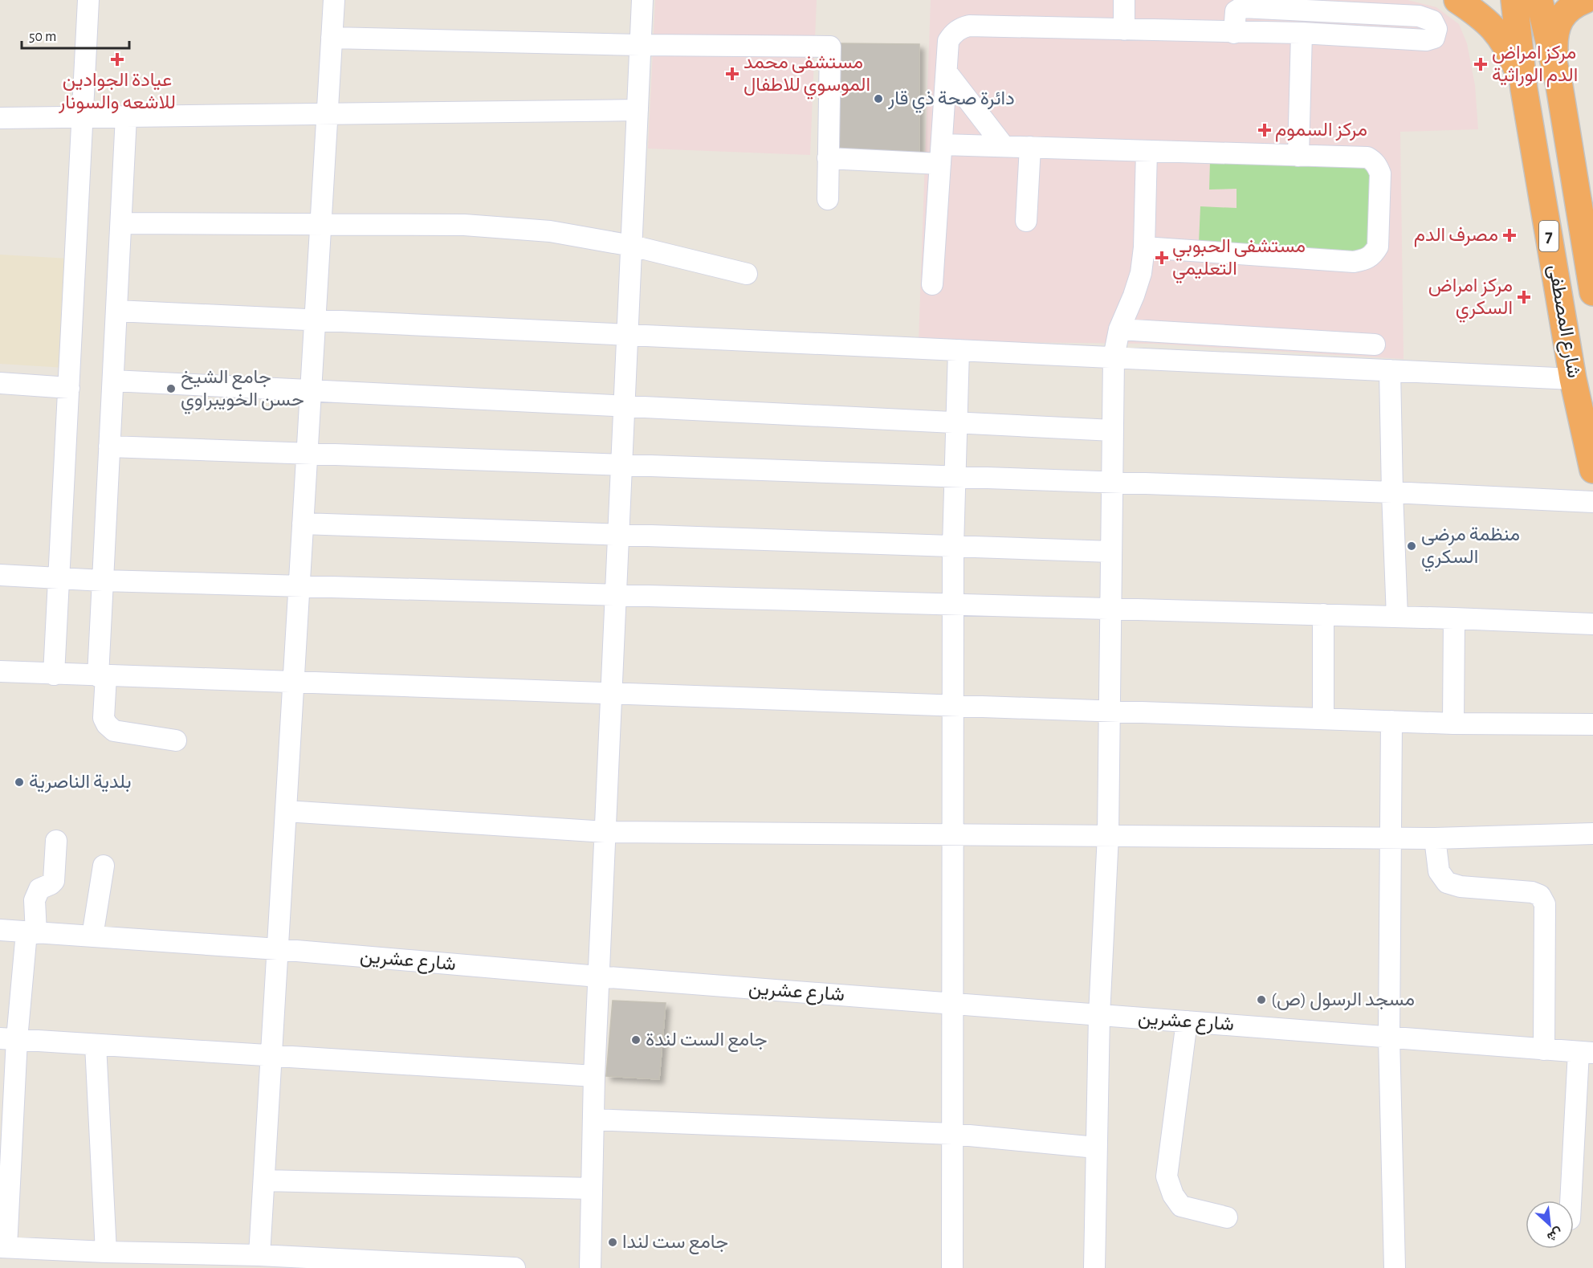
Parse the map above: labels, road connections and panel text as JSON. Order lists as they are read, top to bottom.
{
  "streets": {
    "highway": ["7", "شارع المصطفى"],
    "street": ["شارع عشرين"]
  },
  "places": {
    "health": [
      "عيادة الجوادين للاشعه والسونار",
      "مركز امراض الدم الوراثية",
      "مستشفى محمد الموسوي للاطفال",
      "مركز السموم",
      "مصرف الدم",
      "مستشفى الحبوبي التعليمي",
      "مركز امراض السكري"
    ],
    "other": [
      "دائرة صحة ذي قار",
      "جامع الشيخ حسن الخويبراوي",
      "منظمة مرضى السكري",
      "بلدية الناصرية",
      "مسجد الرسول (ص)",
      "جامع الست لندة",
      "جامع ست لندا"
    ]
  },
  "scale_bar": "50 m",
  "north": "bottom right"
}
